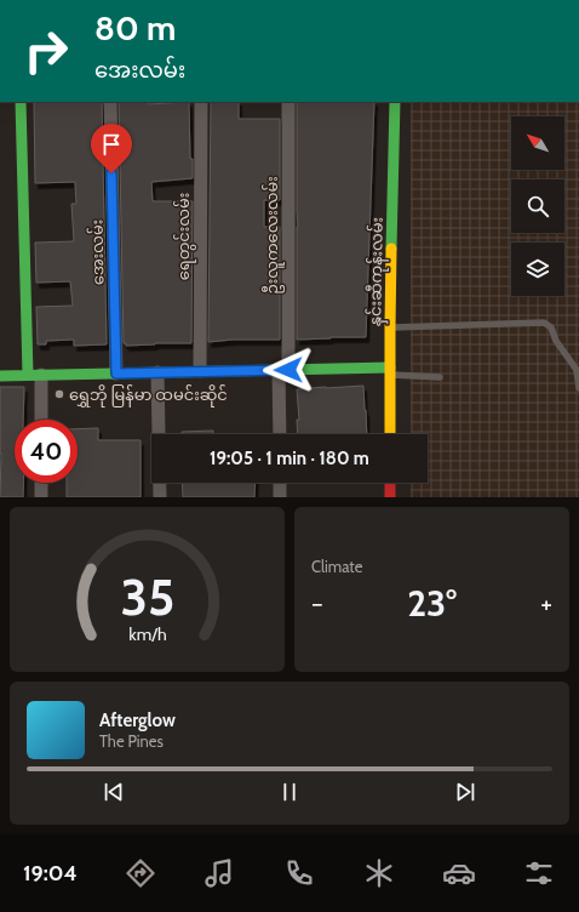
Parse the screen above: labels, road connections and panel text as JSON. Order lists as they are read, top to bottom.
{
  "streets": {
    "street": [
      "ဦးလူကလေးလမ်း",
      "ရေတွင်းလမ်း",
      "အေးလမ်း",
      "နှင်းဆီကုန်းလမ်း"
    ]
  },
  "places": ["ရွှေဘို မြန်မာ ထမင်းဆိုင်"],
  "north": "top left",
  "page": {
    "turn": ["80 m", "အေးလမ်း"],
    "limit": "40",
    "trip": "19:05 · 1 min · 180 m",
    "tile": "Climate",
    "heat": ["−", "23°", "+"],
    "song": ["Afterglow", "The Pines"],
    "tabs": "19:04",
    "gauge": ["35", "km/h"]
  }
}
